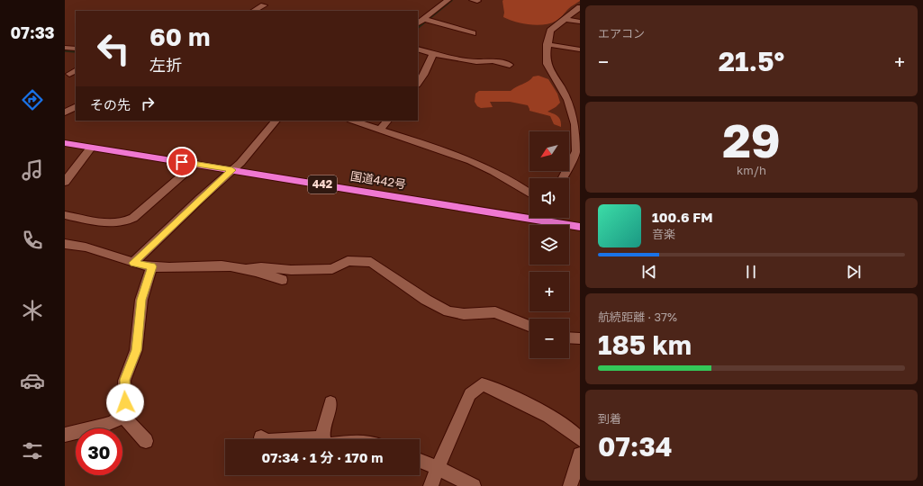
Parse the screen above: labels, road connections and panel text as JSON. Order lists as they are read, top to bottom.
{
  "streets": {
    "highway": ["国道442号", "442"]
  },
  "north": "bottom left",
  "page": {
    "tabs": "07:33",
    "tile": [
      "エアコン",
      ["29", "km/h"],
      ["航続距離 · 37%", "185 km"],
      ["到着", "07:34"]
    ],
    "turn": ["60 m", "左折"],
    "heat": ["−", "21.5°", "+"],
    "then": "その先",
    "map_buttons": ["+", "−"],
    "song": ["100.6 FM", "音楽"],
    "limit": "30",
    "trip": "07:34 · 1 分 · 170 m"
  }
}
